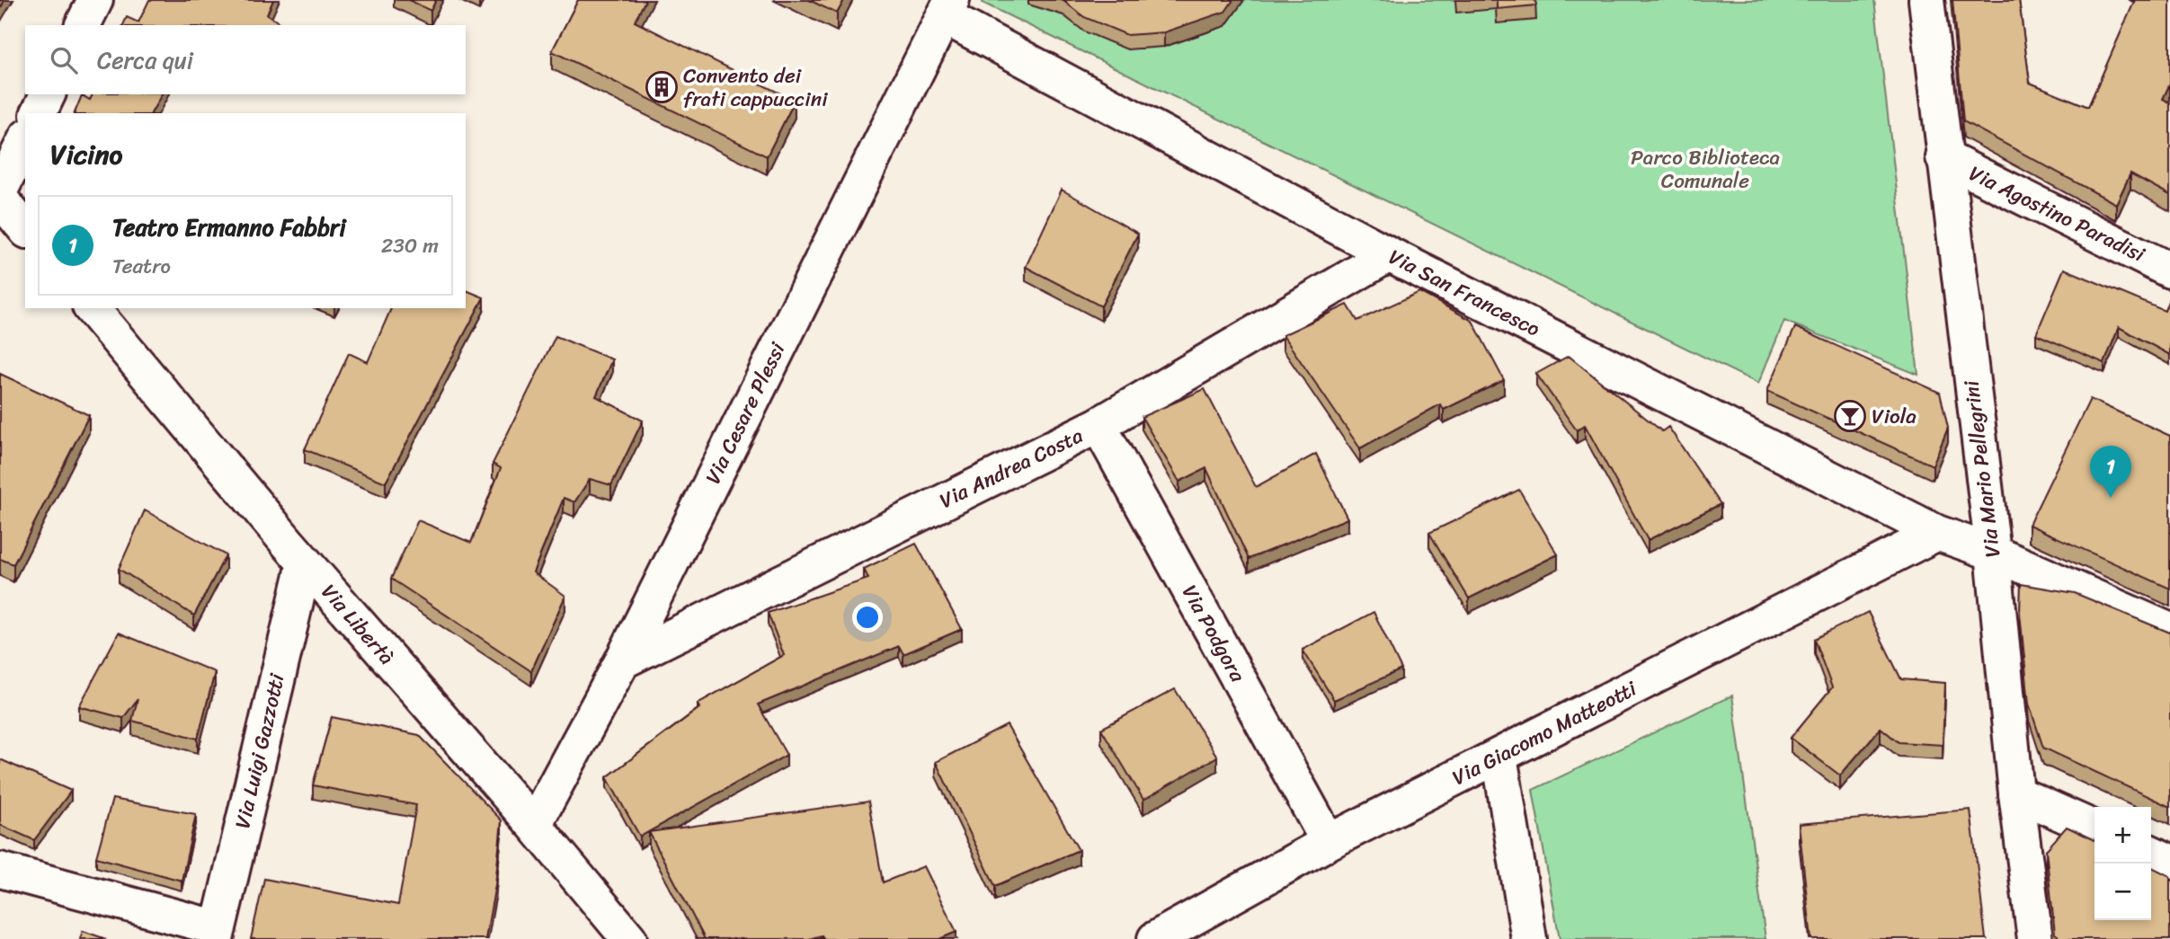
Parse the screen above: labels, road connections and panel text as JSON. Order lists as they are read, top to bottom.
{
  "streets": {
    "street": [
      "Via Agostino Paradisi",
      "Via San Francesco",
      "Via Cesare Plessi",
      "Via Andrea Costa",
      "Via Mario Pellegrini",
      "Via Libertà",
      "Via Podgora",
      "Via Giacomo Matteotti",
      "Via Luigi Gazzotti"
    ]
  },
  "crossings": [
    ["Via Agostino Paradisi", "Via Mario Pellegrini"],
    ["Via San Francesco", "Via Cesare Plessi"],
    ["Via San Francesco", "Via Andrea Costa"],
    ["Via San Francesco", "Via Mario Pellegrini"],
    ["Via San Francesco", "Via Giacomo Matteotti"],
    ["Via Cesare Plessi", "Via Andrea Costa"],
    ["Via Cesare Plessi", "Via Libertà"],
    ["Via Andrea Costa", "Via Podgora"],
    ["Via Libertà", "Via Luigi Gazzotti"],
    ["Via Podgora", "Via Giacomo Matteotti"]
  ],
  "parks": ["Parco Biblioteca Comunale"],
  "places": {
    "building": ["Convento dei frati cappuccini"],
    "bar": ["Viola"]
  },
  "page": {
    "search": "Cerca qui",
    "heading": "Vicino",
    "list": [
      {
        "mark": "1",
        "name": "Teatro Ermanno Fabbri",
        "note": "Teatro",
        "value": "230 m"
      }
    ],
    "pins": "1",
    "map_buttons": ["+", "−"]
  }
}
